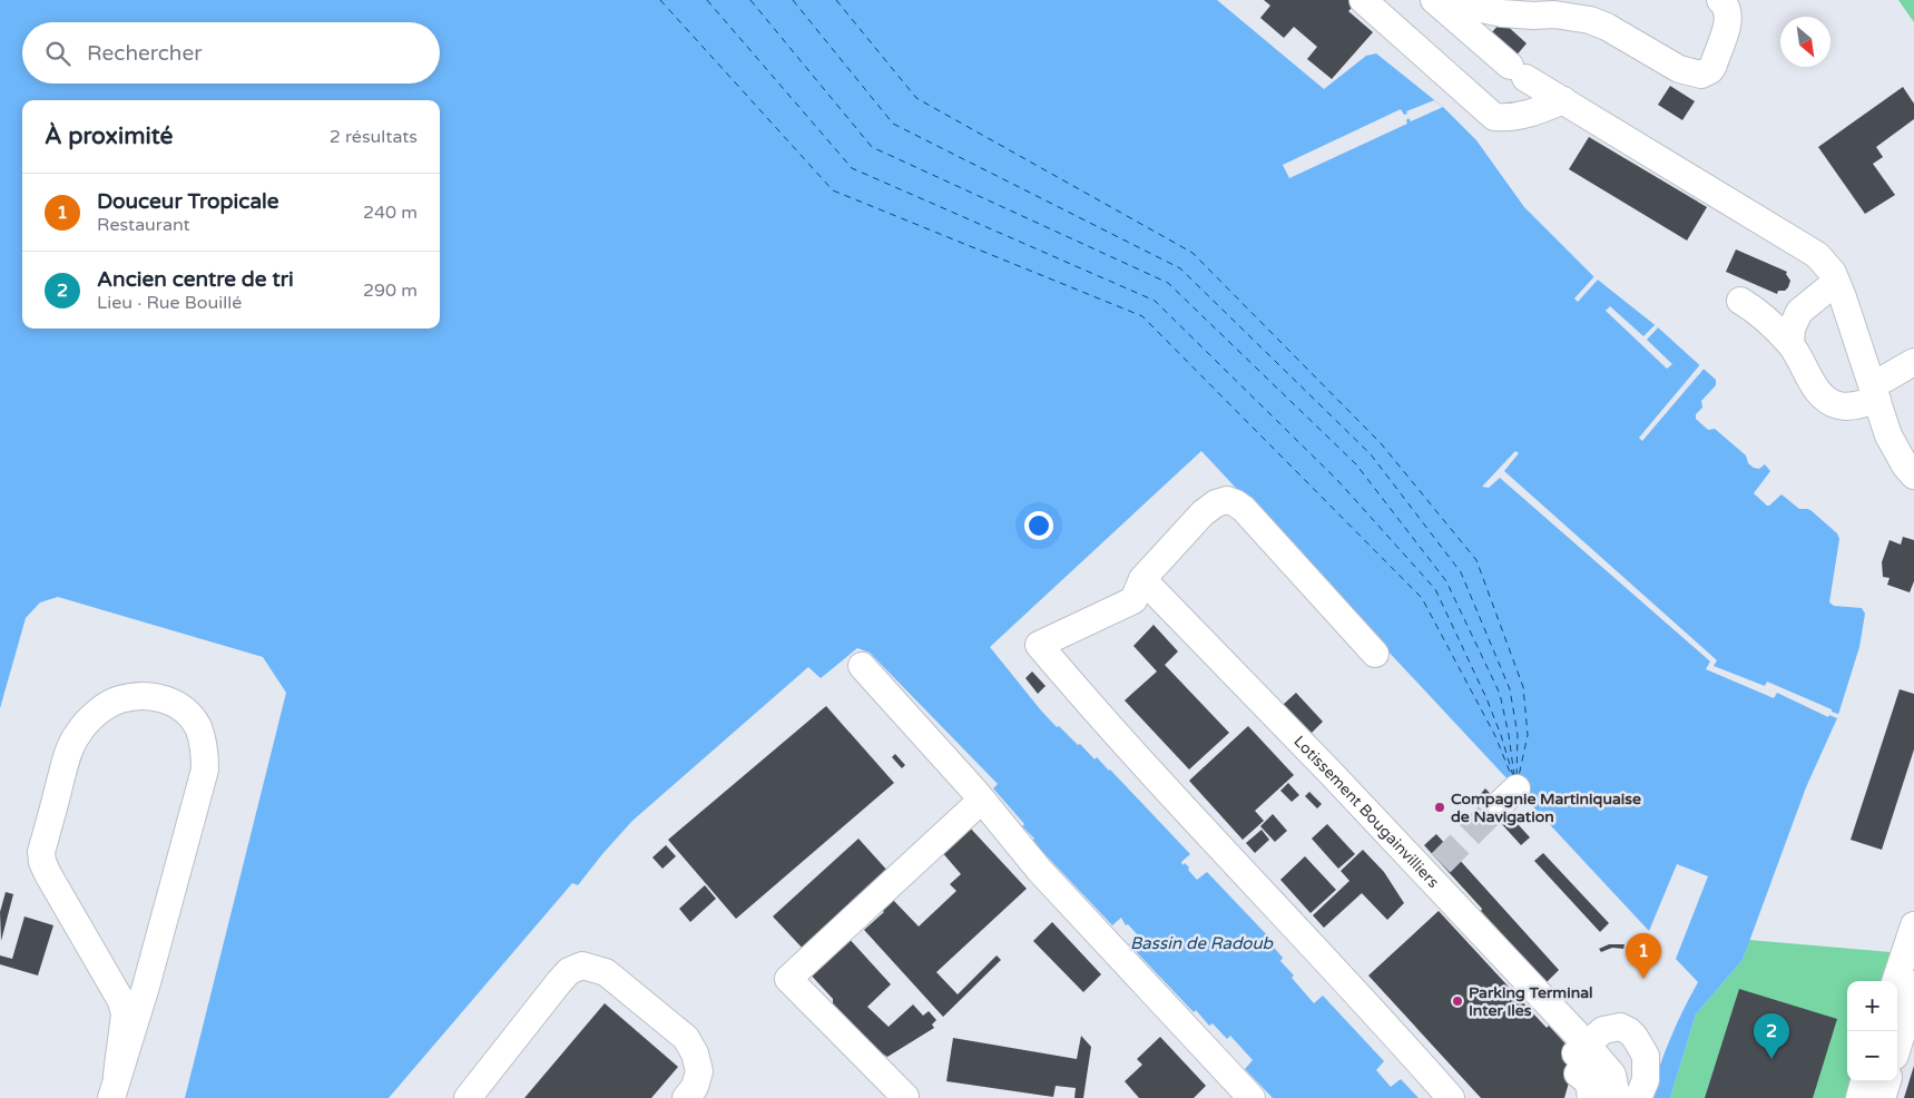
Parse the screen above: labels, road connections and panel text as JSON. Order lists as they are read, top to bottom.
{
  "streets": {
    "lane": ["Lotissement Bougainvilliers"]
  },
  "water": ["Bassin de Radoub"],
  "places": ["Compagnie Martiniquaise de Navigation", "Parking Terminal Inter Iles"],
  "north": "bottom right",
  "page": {
    "search": "Rechercher",
    "heading": ["À proximité", "2 résultats"],
    "list": [
      {
        "mark": "1",
        "name": "Douceur Tropicale",
        "note": "Restaurant",
        "value": "240 m"
      },
      {
        "mark": "2",
        "name": "Ancien centre de tri",
        "note": "Lieu · Rue Bouillé",
        "value": "290 m"
      }
    ],
    "pins": ["1", "2"],
    "map_buttons": ["+", "−"]
  }
}
